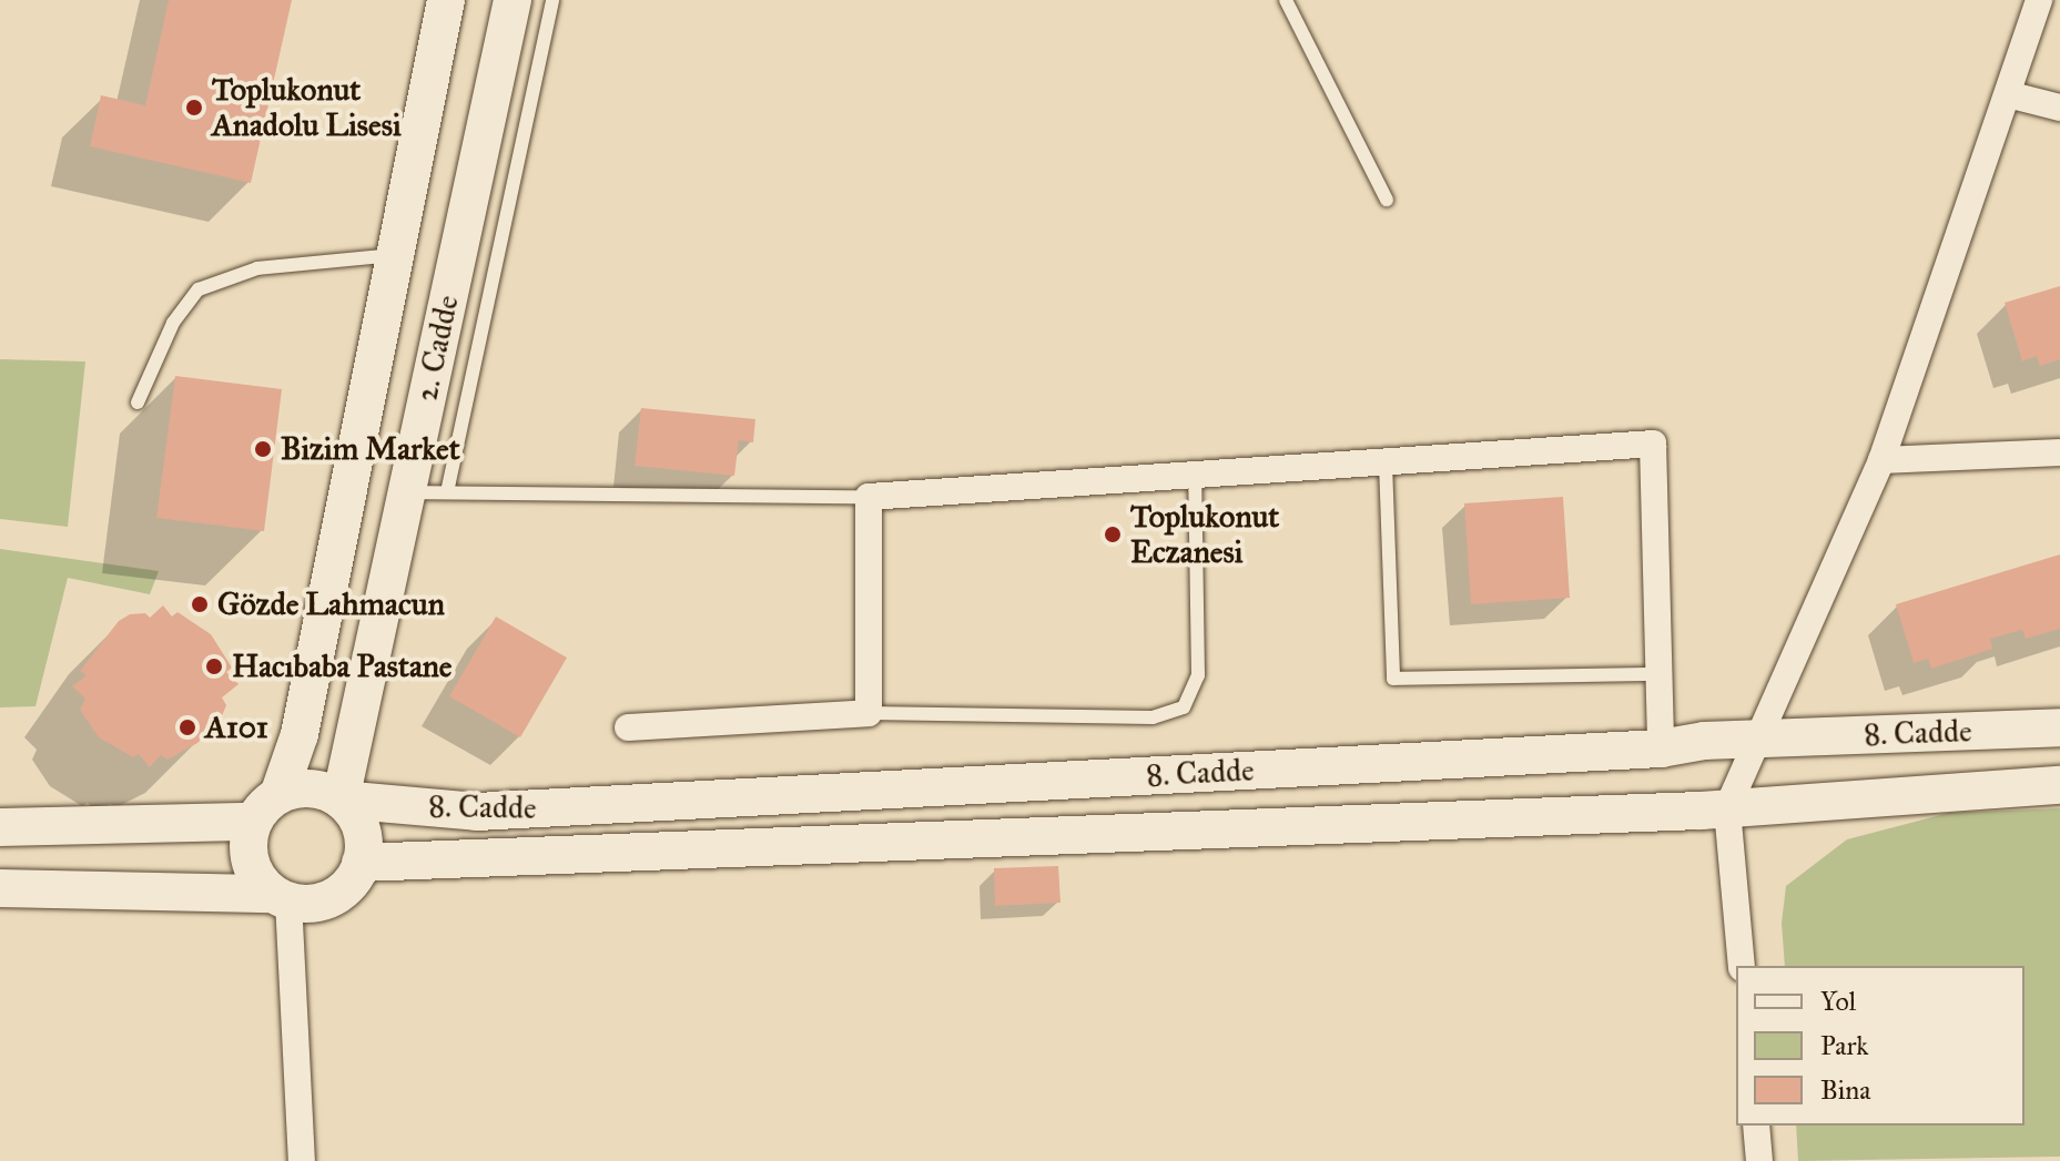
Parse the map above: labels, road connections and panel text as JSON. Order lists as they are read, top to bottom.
{
  "streets": {
    "street": ["2. Cadde", "8. Cadde"]
  },
  "crossings": [
    ["2. Cadde", "8. Cadde"]
  ],
  "places": [
    "Toplukonut Anadolu Lisesi",
    "Bizim Market",
    "Toplukonut Eczanesi",
    "Gözde Lahmacun",
    "Hacıbaba Pastane",
    "A101"
  ],
  "legend": ["Yol", "Park", "Bina"]
}
